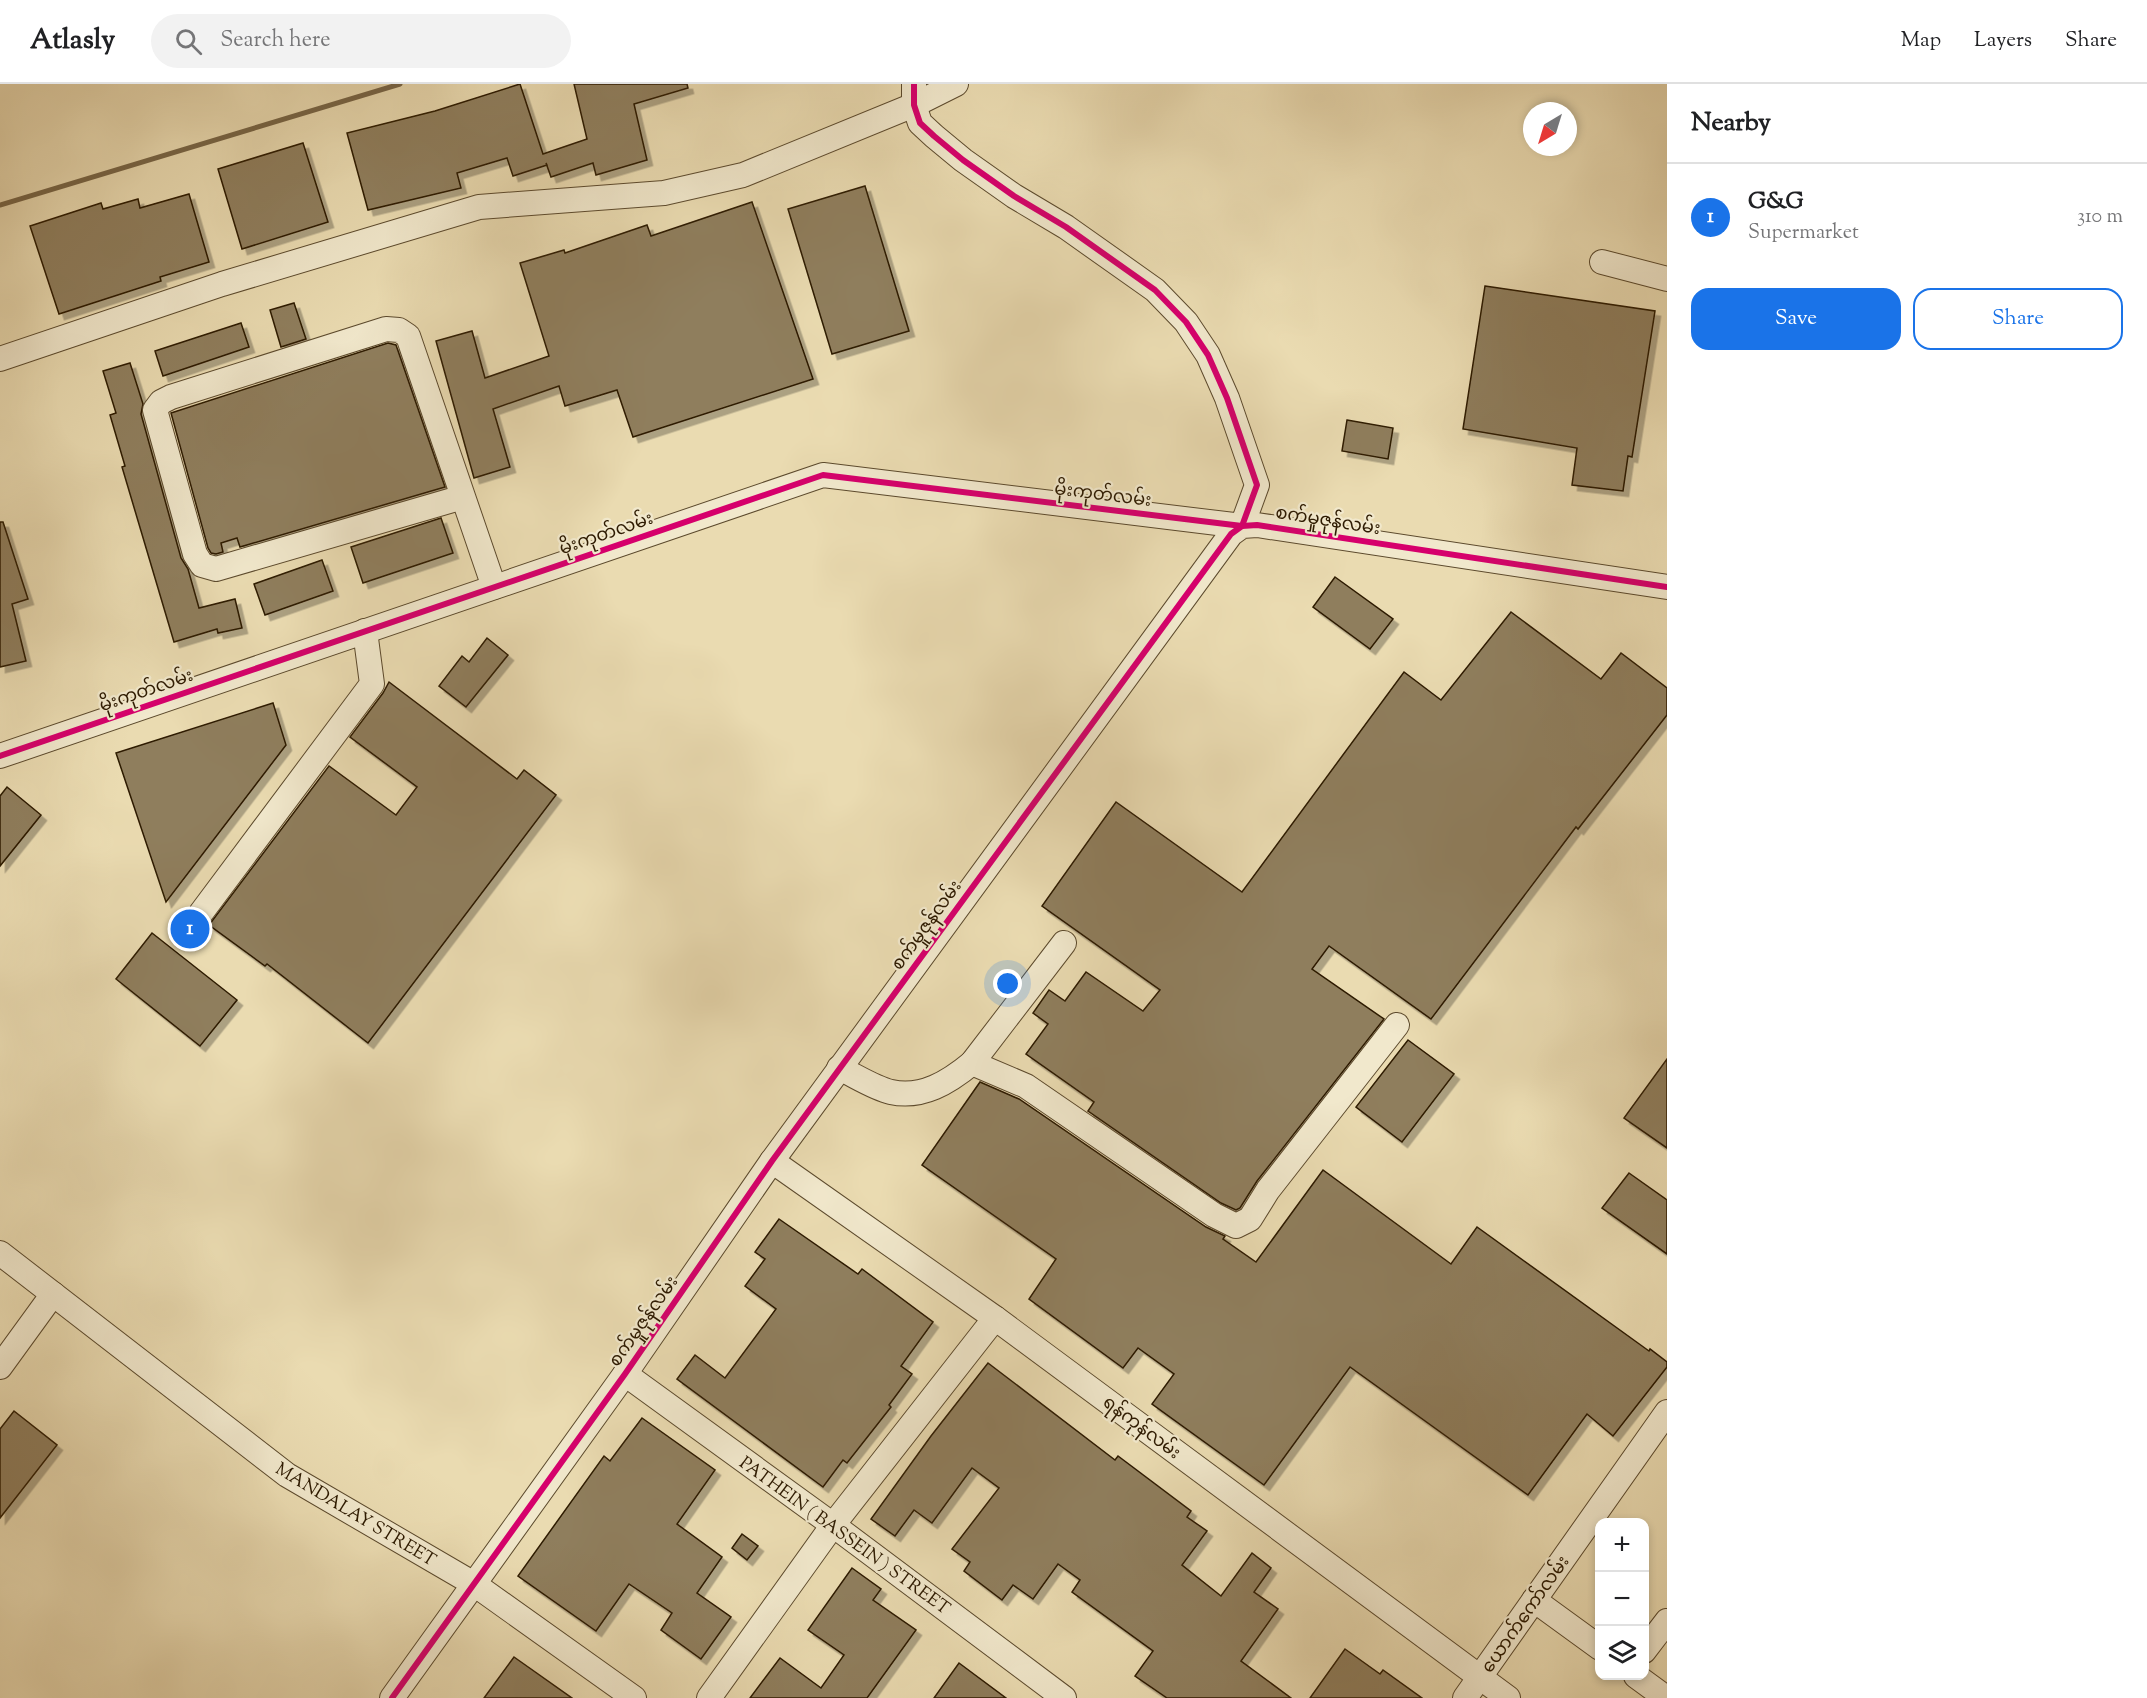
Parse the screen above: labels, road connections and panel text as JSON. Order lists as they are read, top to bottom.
{
  "streets": {
    "street": [
      "မိုးကုတ်လမ်း",
      "စက်မှုဇုန်လမ်း",
      "ရန်ကုန်လမ်း",
      "MANDALAY STREET",
      "PATHEIN ( BASSEIN ) STREET",
      "ယောက်ကော်လမ်း"
    ]
  },
  "crossings": [
    ["မိုးကုတ်လမ်း", "စက်မှုဇုန်လမ်း"],
    ["စက်မှုဇုန်လမ်း", "ရန်ကုန်လမ်း"],
    ["စက်မှုဇုန်လမ်း", "MANDALAY STREET"],
    ["စက်မှုဇုန်လမ်း", "PATHEIN ( BASSEIN ) STREET"],
    ["ရန်ကုန်လမ်း", "ယောက်ကော်လမ်း"]
  ],
  "north": "bottom left",
  "page": {
    "header": "Atlasly",
    "search": "Search here",
    "nav": ["Map", "Layers", "Share"],
    "heading": "Nearby",
    "list": [
      {
        "mark": "1",
        "name": "G&G",
        "note": "Supermarket",
        "value": "310 m"
      }
    ],
    "buttons": ["Save", "Share"],
    "pins": "1",
    "map_buttons": ["+", "−"]
  }
}
